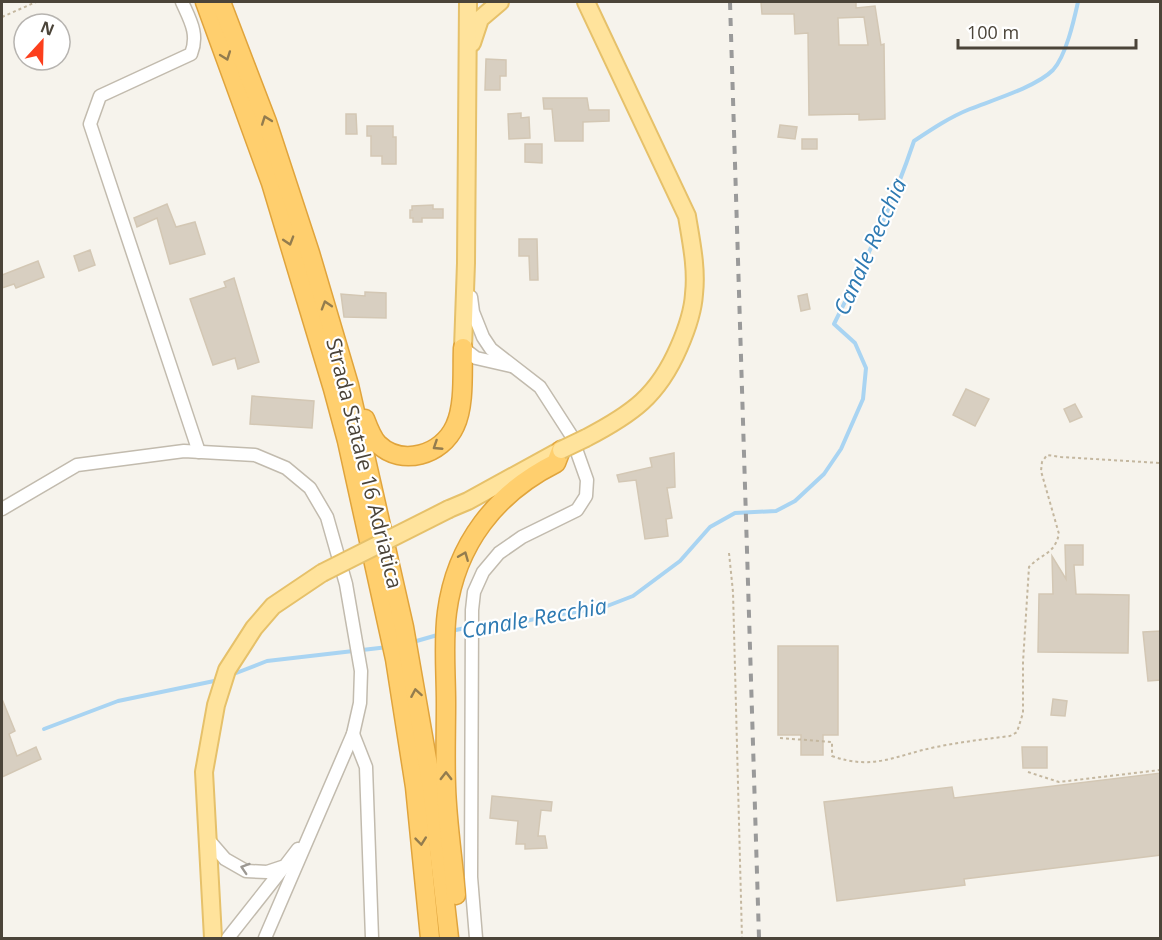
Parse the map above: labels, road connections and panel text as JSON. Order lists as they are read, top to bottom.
{
  "streets": {
    "highway": ["Strada Statale 16 Adriatica"]
  },
  "water": ["Canale Recchia"],
  "scale_bar": "100 m",
  "north": "top"
}
